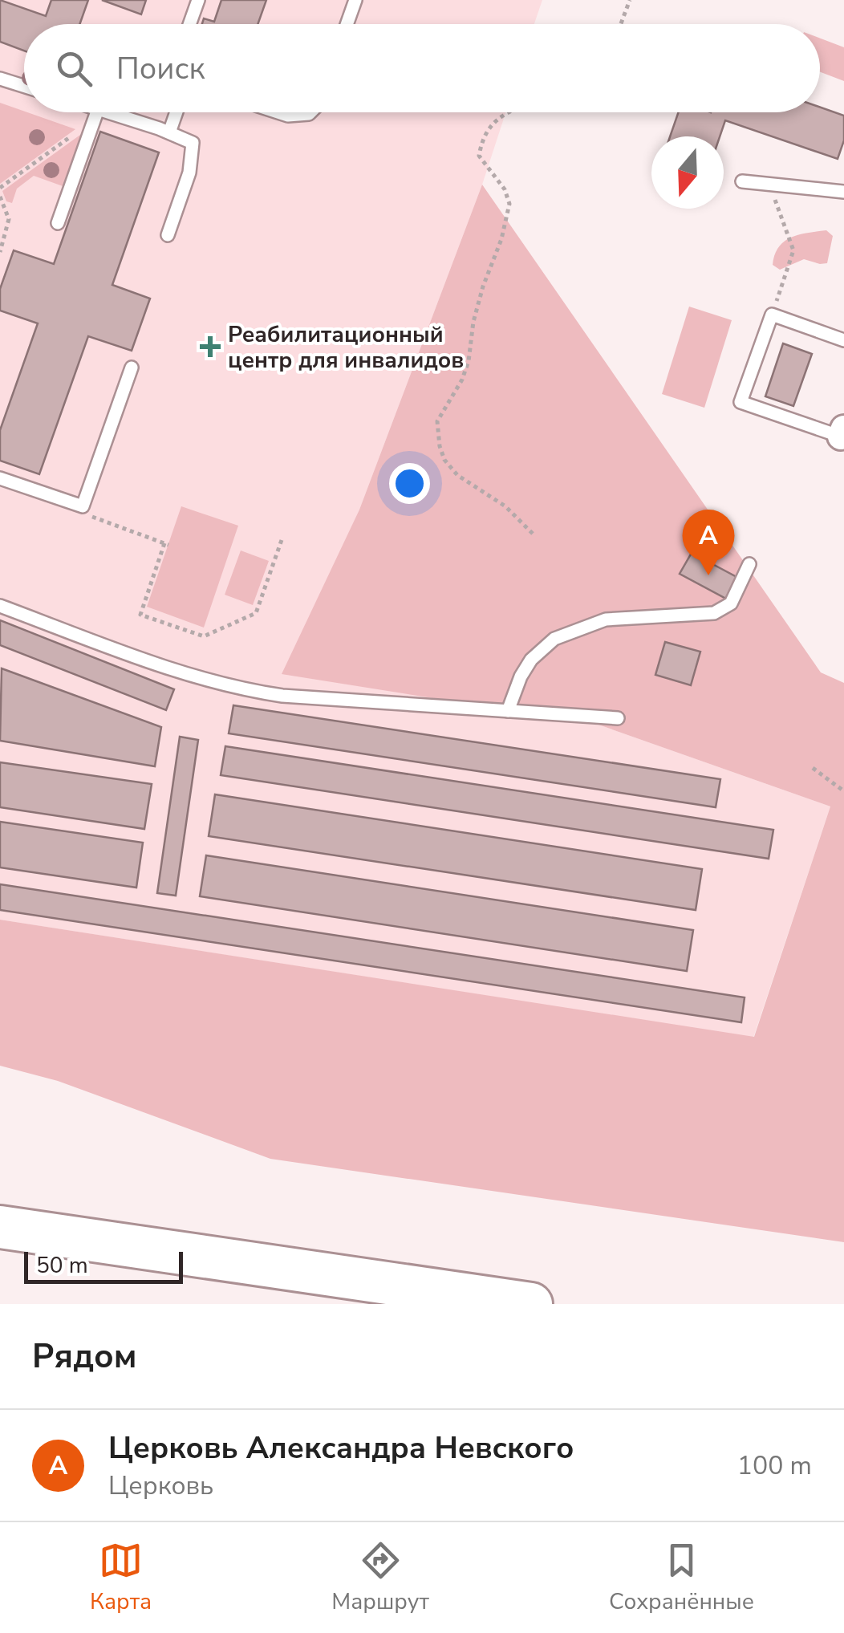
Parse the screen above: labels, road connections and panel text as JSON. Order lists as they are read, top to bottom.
{
  "places": {
    "health": ["Реабилитационный центр для инвалидов"]
  },
  "scale_bar": "50 m",
  "north": "bottom",
  "page": {
    "search": "Поиск",
    "pins": "A",
    "scale": "50 m",
    "heading": "Рядом",
    "list": [
      {
        "mark": "A",
        "name": "Церковь Александра Невского",
        "note": "Церковь",
        "value": "100 m"
      }
    ],
    "nav": ["Карта", "Маршрут", "Сохранённые"]
  }
}
